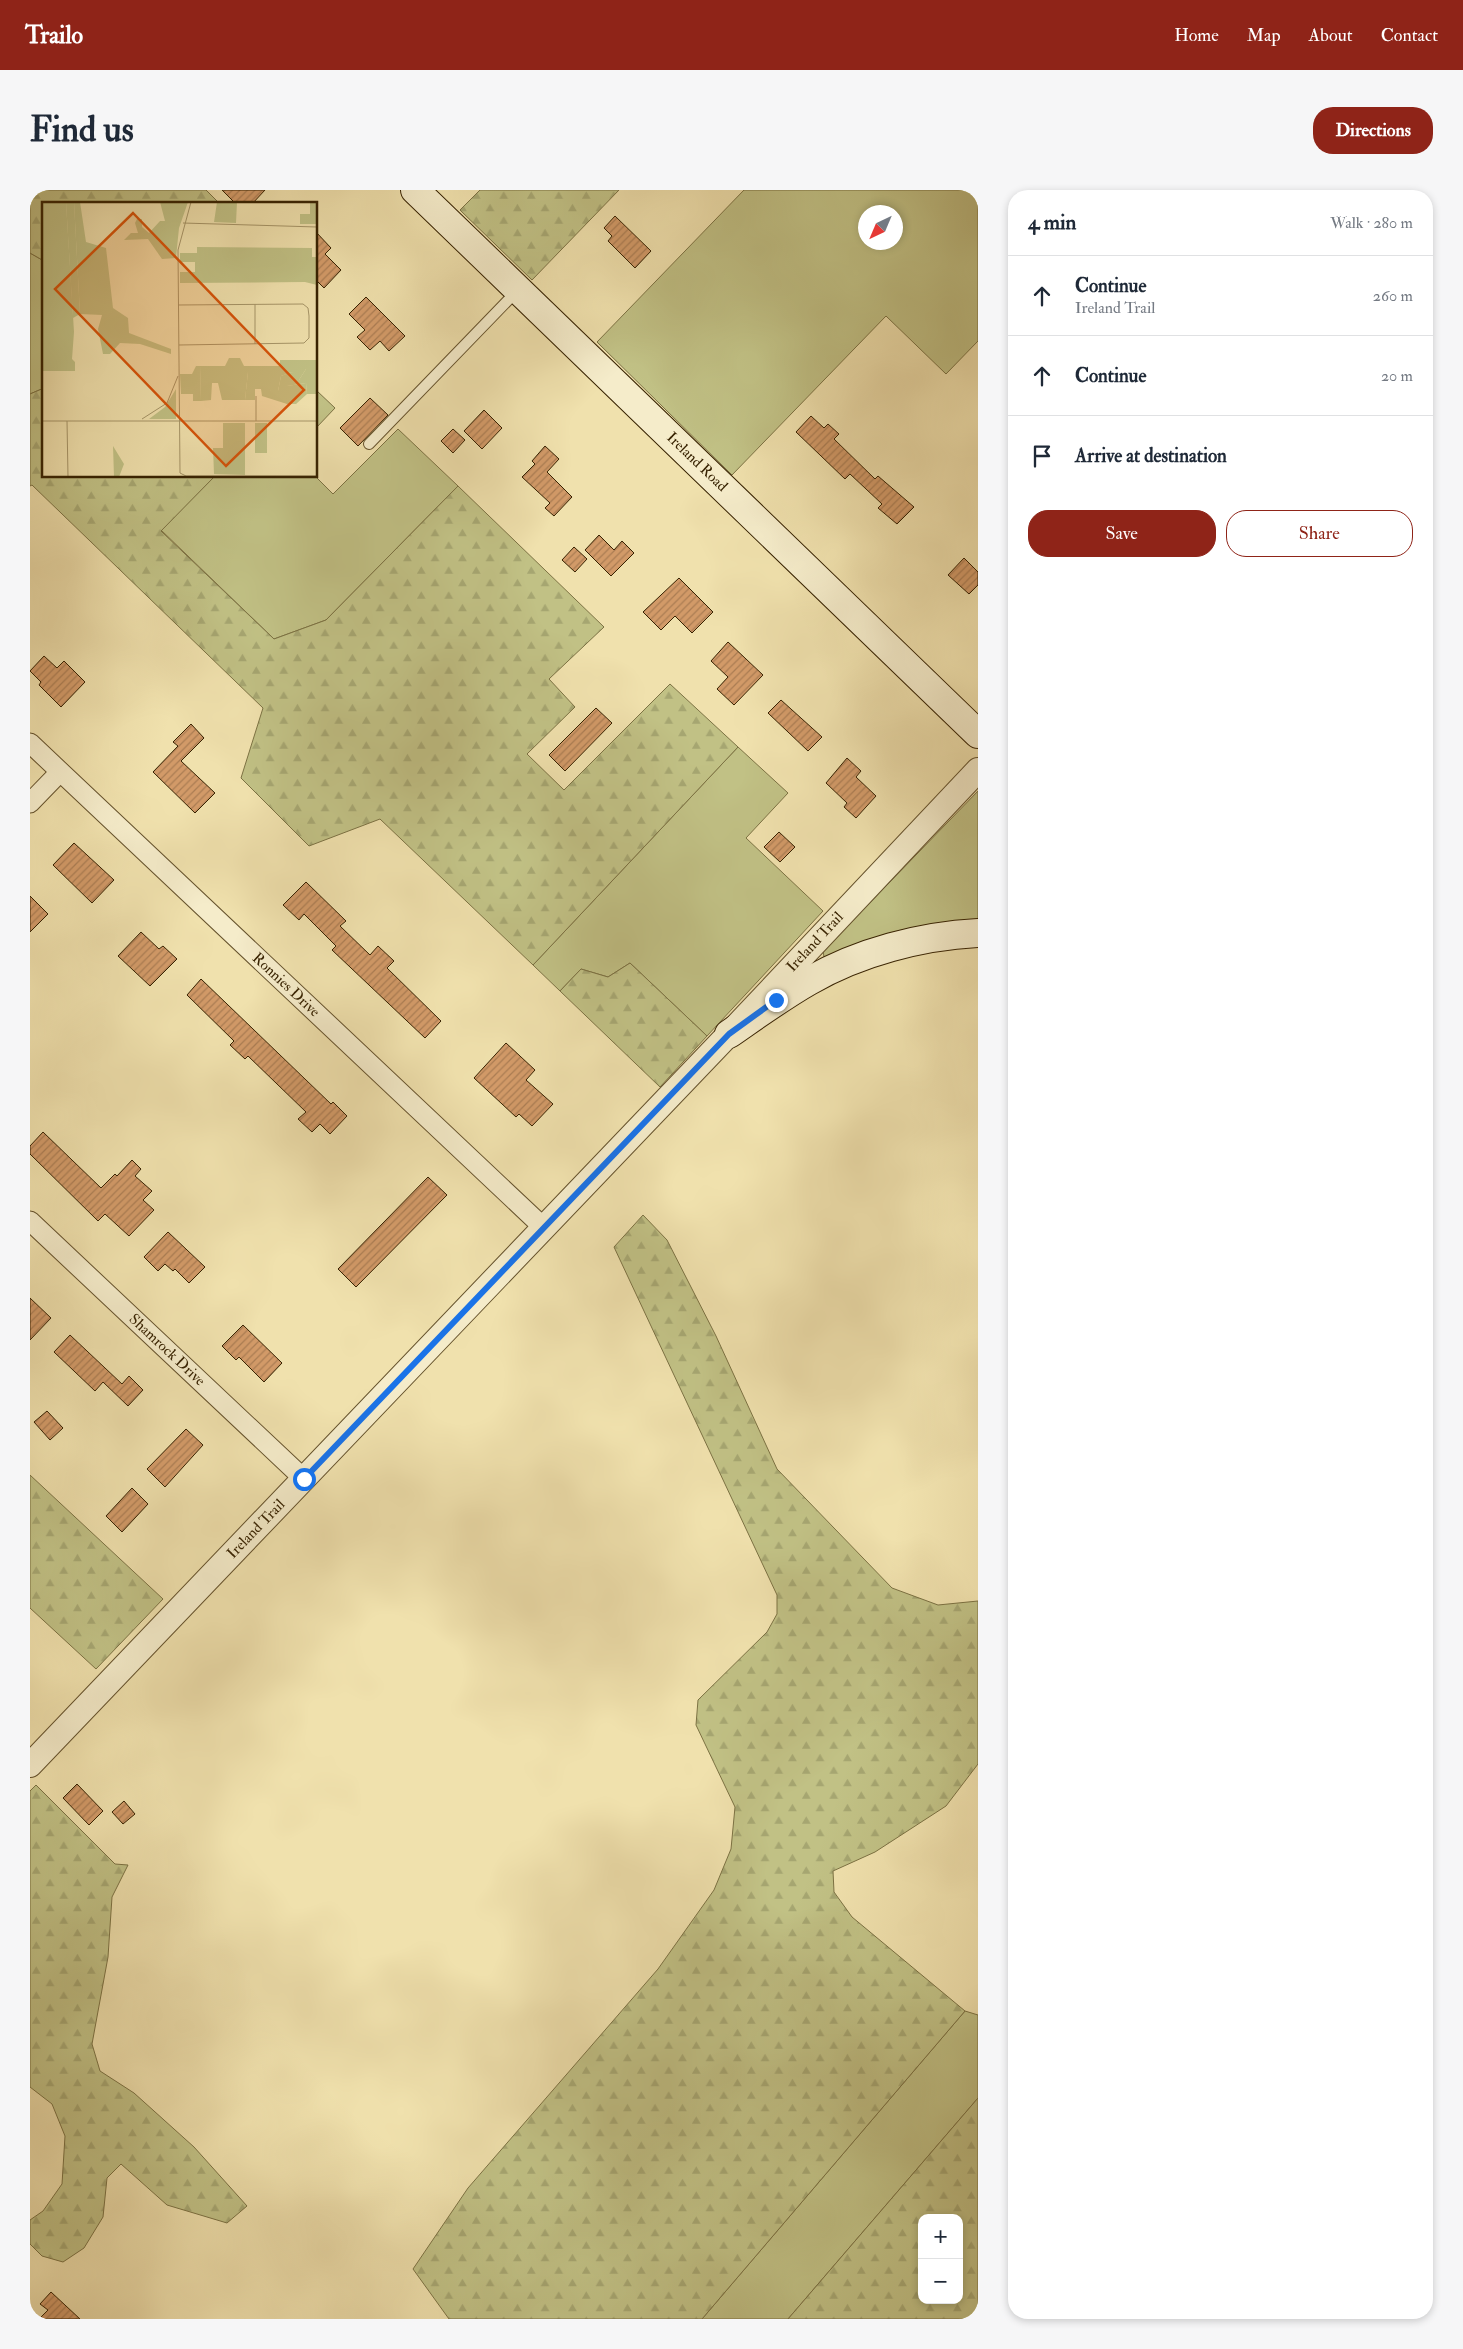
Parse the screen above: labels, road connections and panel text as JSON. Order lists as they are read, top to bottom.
{
  "streets": {
    "main road": ["Ireland Road"],
    "street": ["Ireland Trail", "Ronnies Drive", "Shamrock Drive"]
  },
  "crossings": [
    ["Ireland Trail", "Ronnies Drive"],
    ["Ireland Trail", "Shamrock Drive"]
  ],
  "north": "bottom left",
  "page": {
    "header": "Trailo",
    "nav": [
      "Home",
      "Map",
      "About",
      "Contact"
    ],
    "buttons": [
      "Directions",
      ["Save", "Share"]
    ],
    "title": "Find us",
    "heading": ["4 min", "Walk · 280 m"],
    "list": [
      ["Continue", "Ireland Trail", "260 m"],
      ["Continue", "20 m"],
      "Arrive at destination"
    ],
    "map_buttons": ["+", "−"]
  }
}
